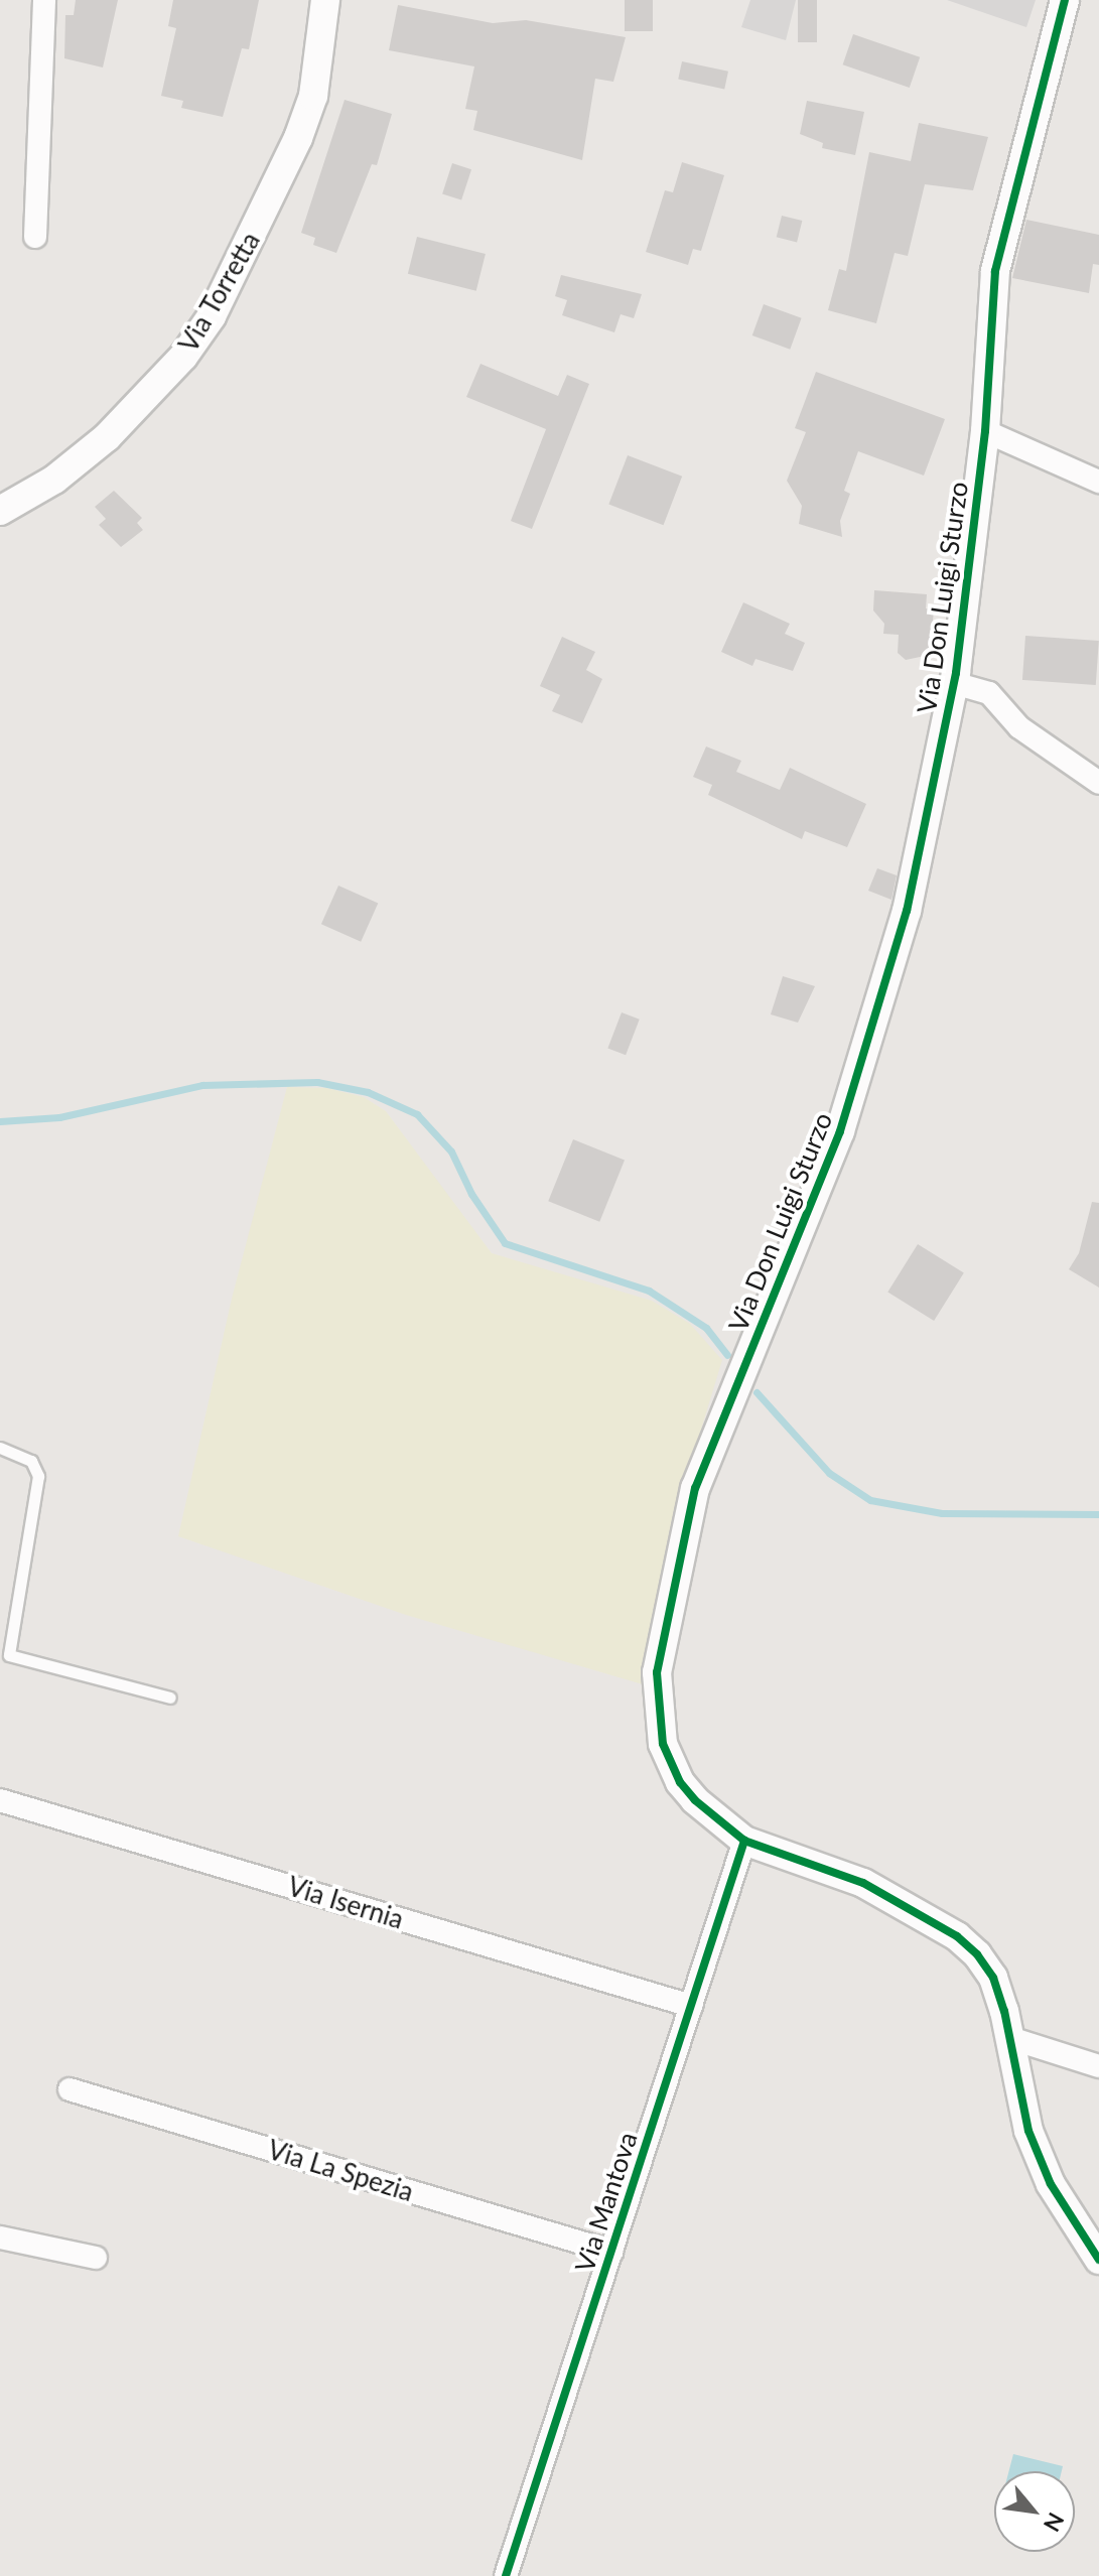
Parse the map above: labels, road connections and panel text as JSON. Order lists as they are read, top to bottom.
{
  "streets": {
    "street": [
      "Via Torretta",
      "Via Don Luigi Sturzo",
      "Via Isernia",
      "Via La Spezia",
      "Via Mantova"
    ]
  },
  "crossings": [
    ["Via Don Luigi Sturzo", "Via Mantova"],
    ["Via Isernia", "Via Mantova"],
    ["Via La Spezia", "Via Mantova"]
  ],
  "north": "bottom right"
}
